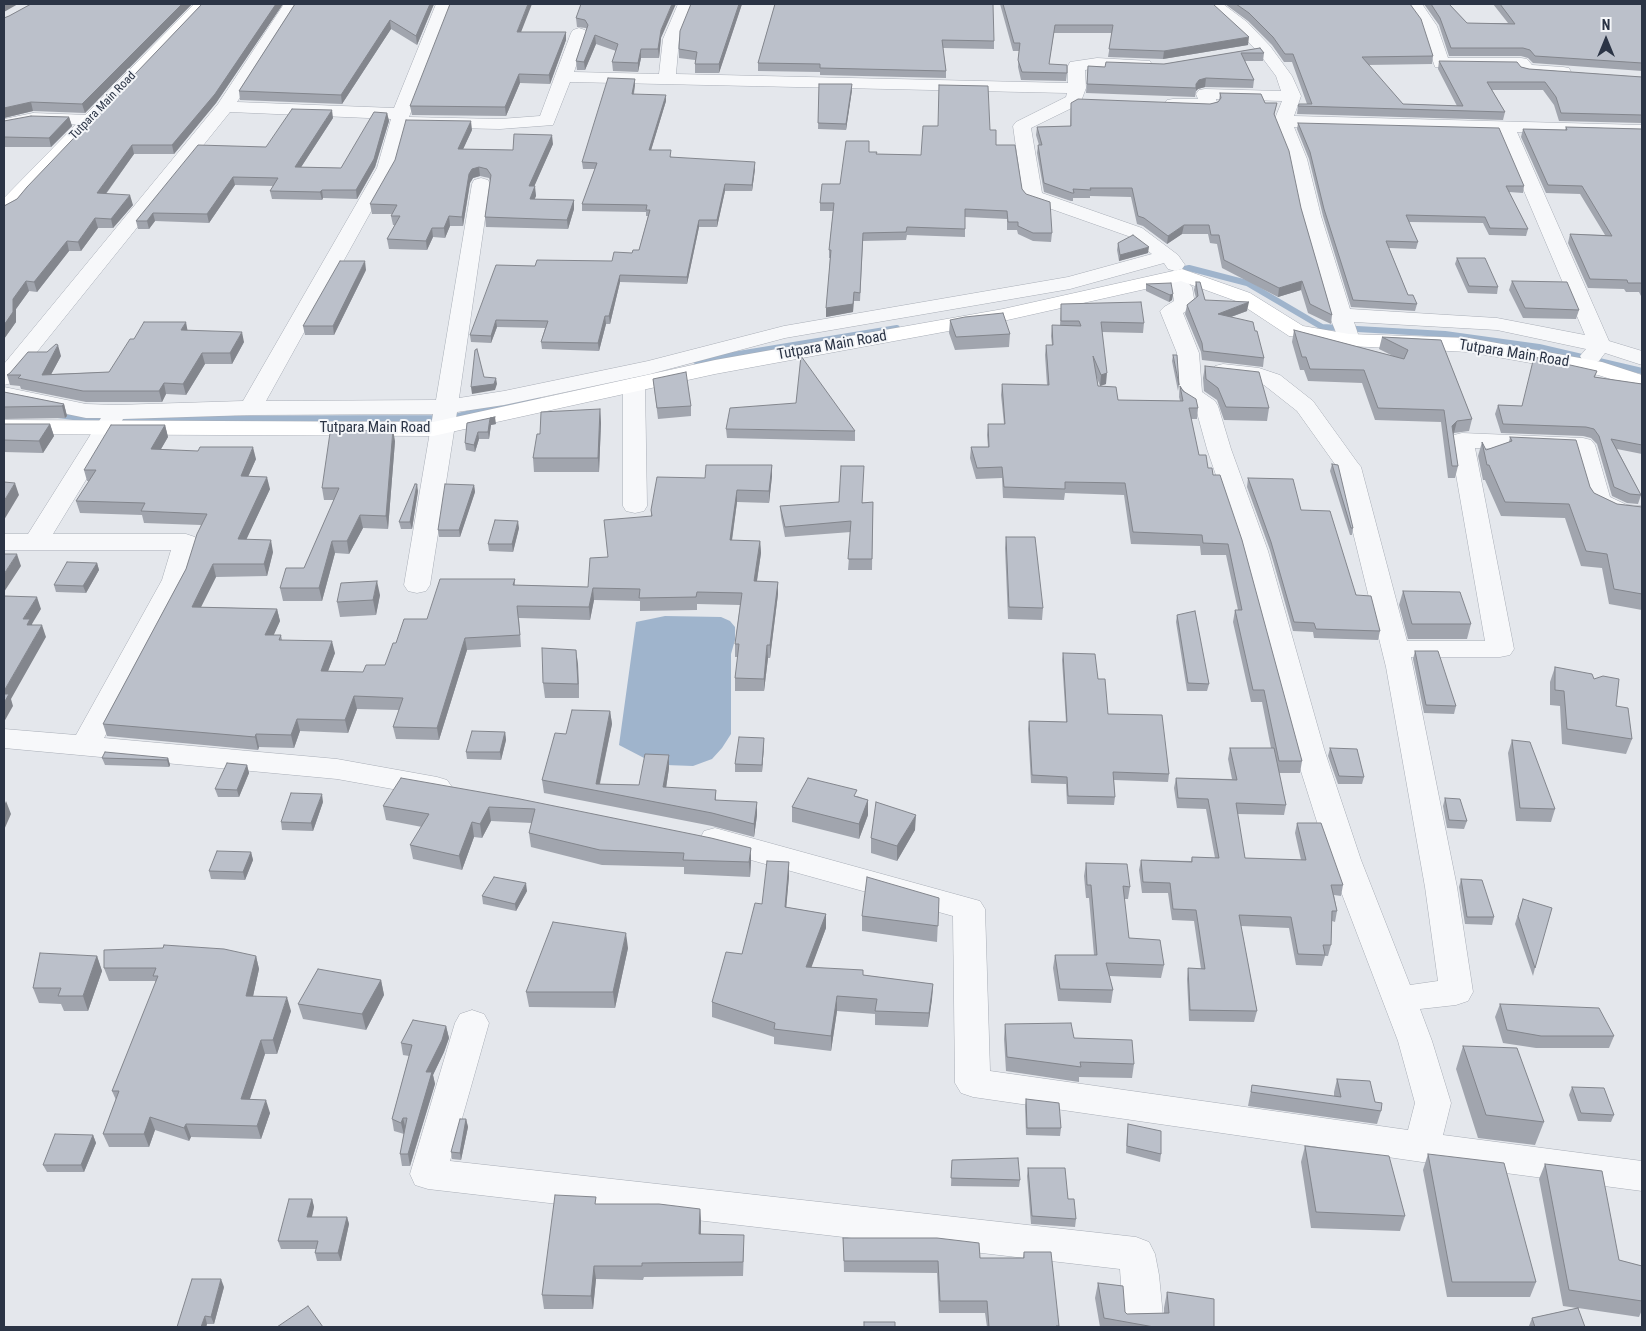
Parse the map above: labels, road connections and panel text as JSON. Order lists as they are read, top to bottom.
{
  "streets": {
    "street": ["Tutpara Main Road"]
  },
  "north": "top"
}
